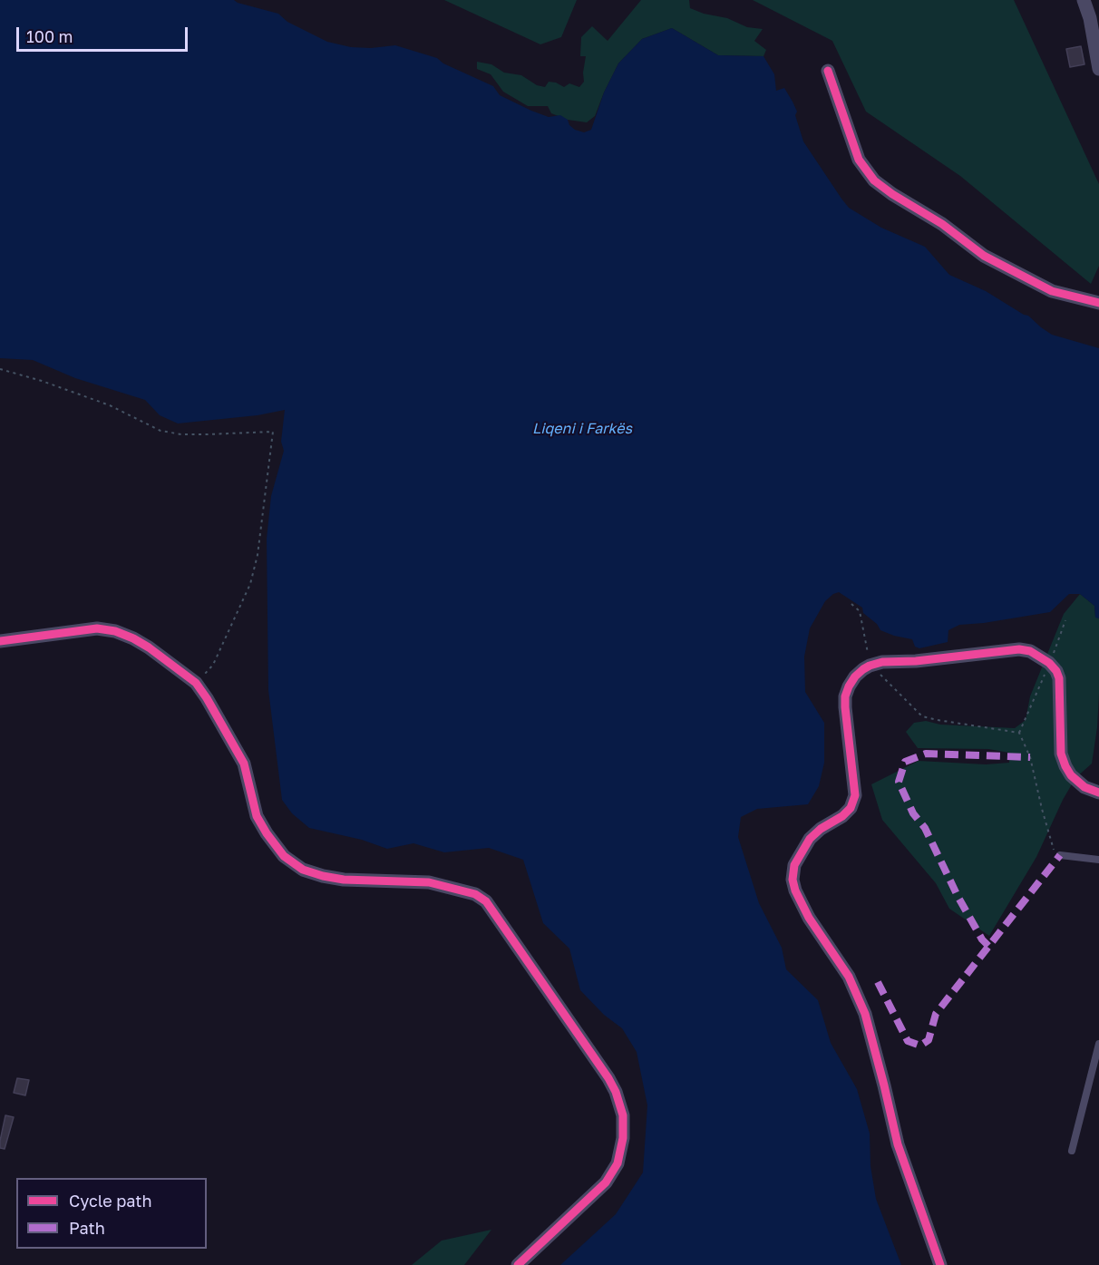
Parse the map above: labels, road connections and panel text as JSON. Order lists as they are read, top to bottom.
{
  "water": ["Liqeni i Farkës"],
  "legend": ["Cycle path", "Path"],
  "scale_bar": "100 m"
}
